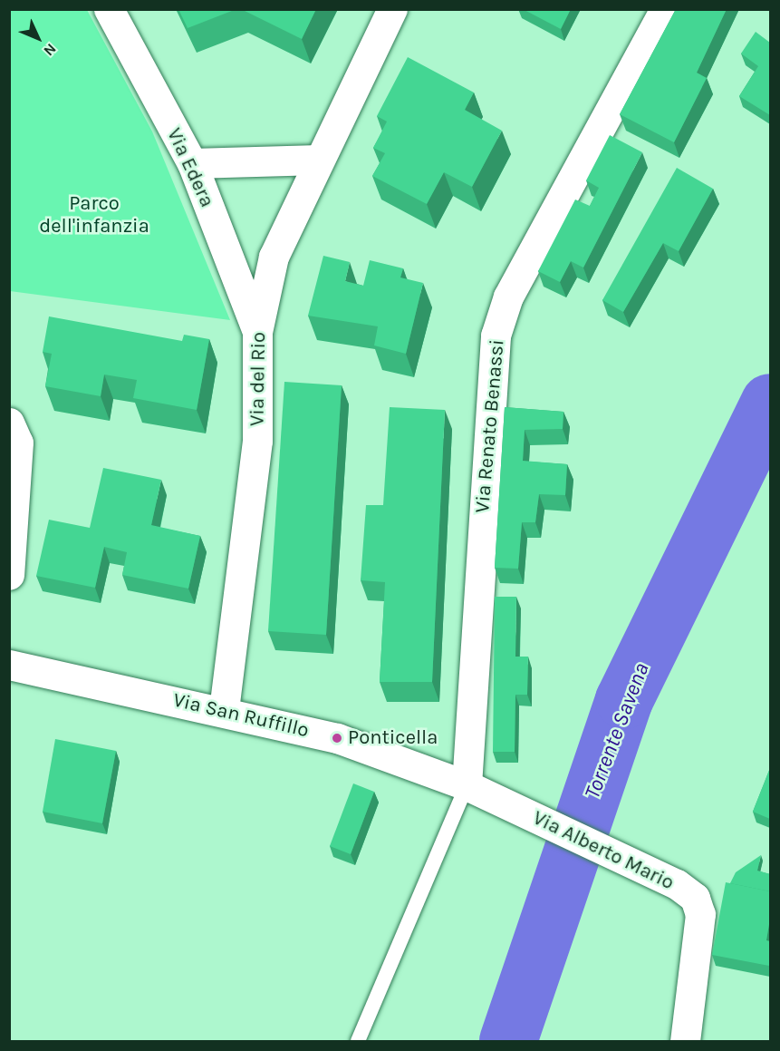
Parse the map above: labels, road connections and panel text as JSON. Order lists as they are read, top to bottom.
{
  "streets": {
    "street": [
      "Via Edera",
      "Via del Rio",
      "Via Renato Benassi",
      "Via San Ruffillo",
      "Via Alberto Mario"
    ]
  },
  "crossings": [
    ["Via Edera", "Via del Rio"],
    ["Via del Rio", "Via San Ruffillo"],
    ["Via Renato Benassi", "Via San Ruffillo"],
    ["Via Renato Benassi", "Via Alberto Mario"],
    ["Via San Ruffillo", "Via Alberto Mario"]
  ],
  "water": ["Torrente Savena"],
  "parks": ["Parco dell'infanzia"],
  "places": ["Ponticella"],
  "north": "bottom right"
}
